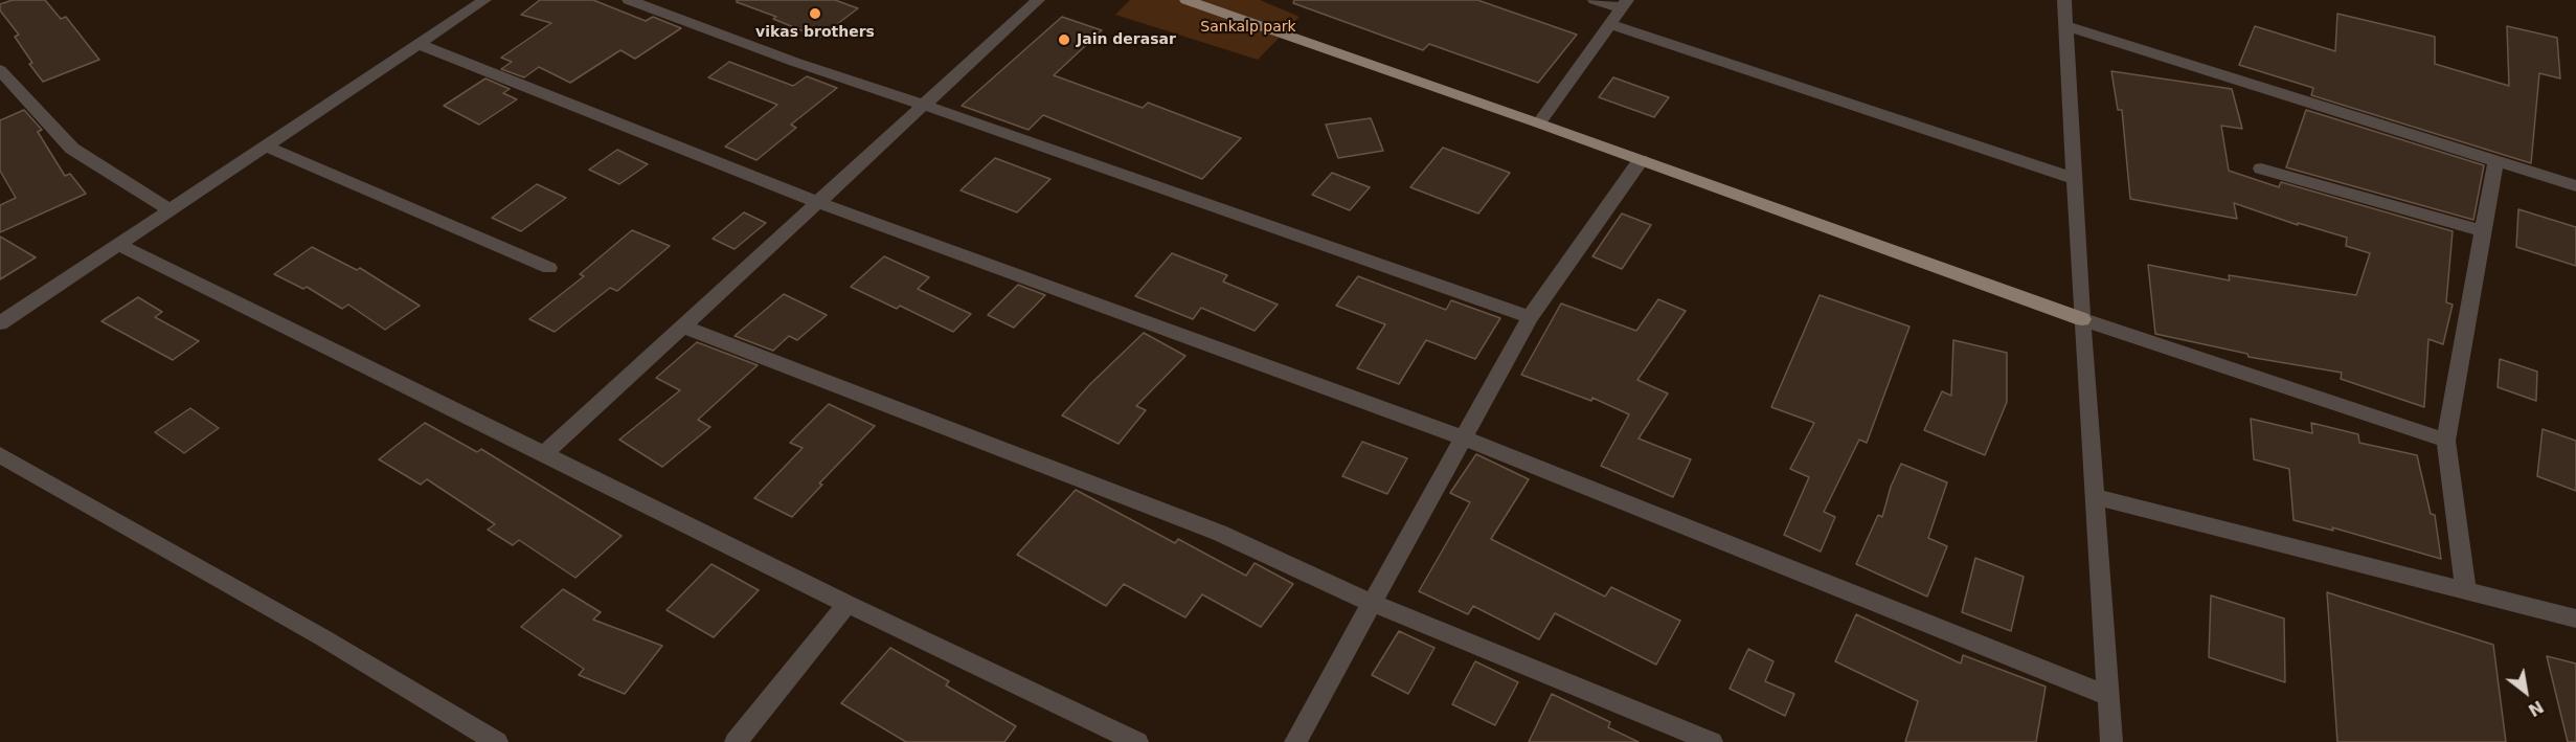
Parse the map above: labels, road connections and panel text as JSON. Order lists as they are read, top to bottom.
{
  "parks": ["Sankalp park"],
  "places": ["vikas brothers", "Jain derasar"],
  "north": "bottom right"
}
